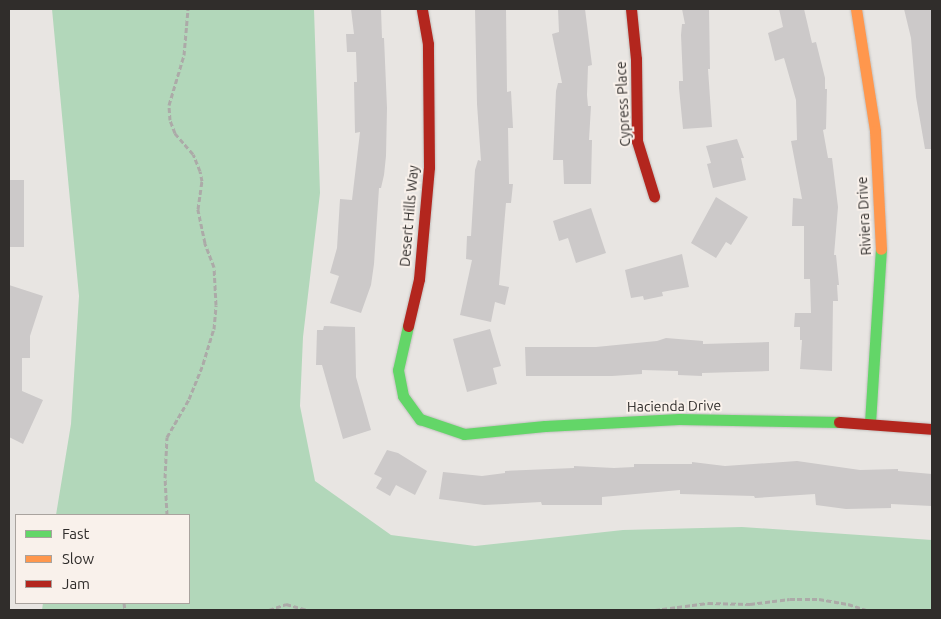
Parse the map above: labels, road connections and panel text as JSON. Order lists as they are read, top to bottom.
{
  "streets": {
    "street": [
      "Cypress Place",
      "Desert Hills Way",
      "Riviera Drive",
      "Hacienda Drive"
    ]
  },
  "crossings": [
    ["Desert Hills Way", "Hacienda Drive"],
    ["Riviera Drive", "Hacienda Drive"]
  ],
  "legend": ["Fast", "Slow", "Jam"]
}
